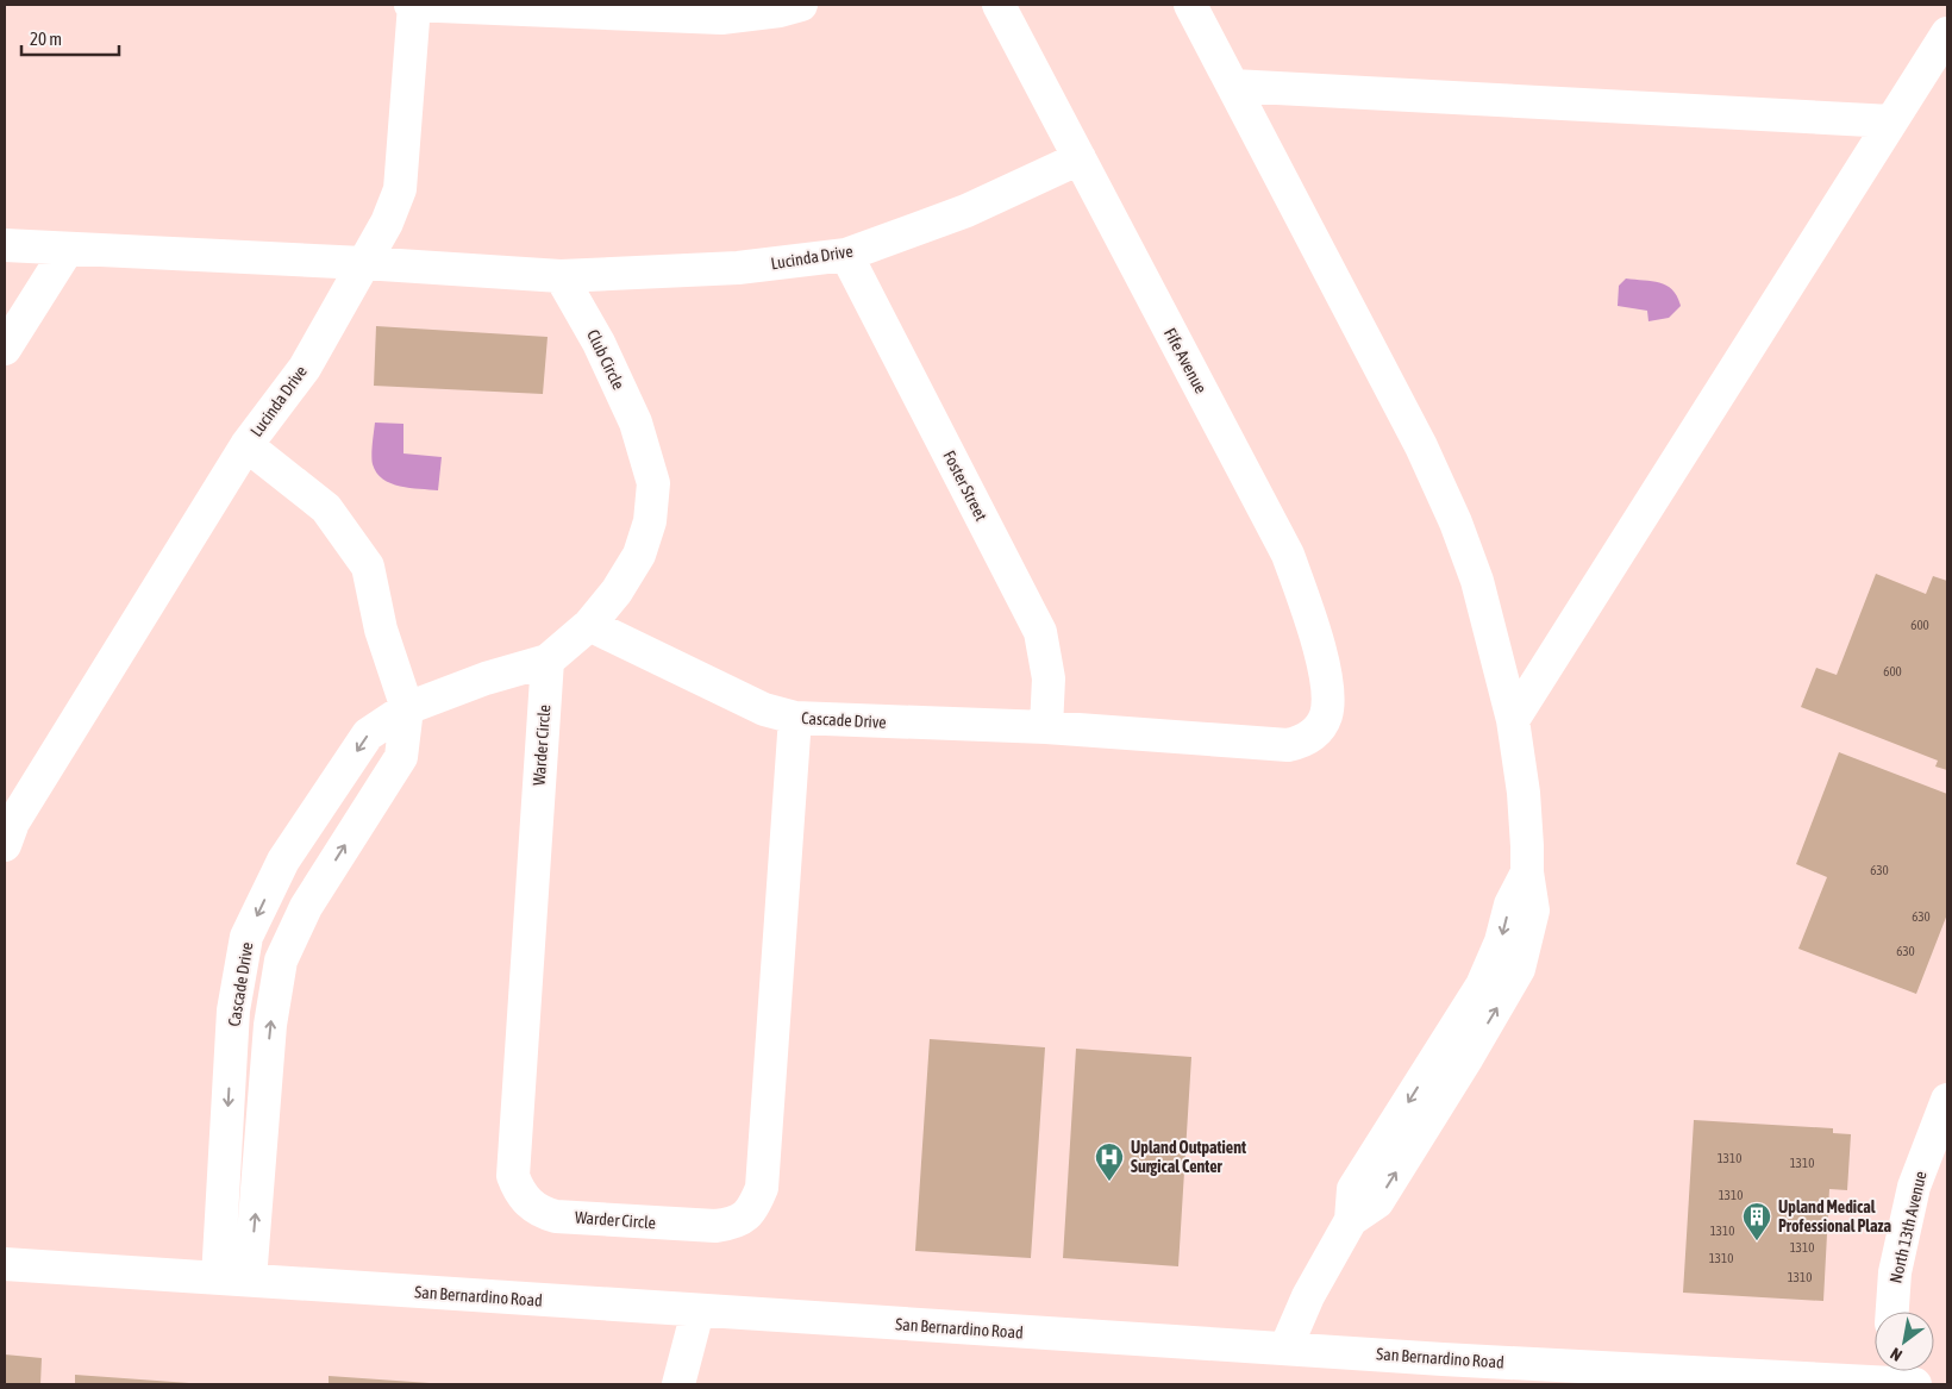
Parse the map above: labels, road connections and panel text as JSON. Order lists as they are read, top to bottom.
{
  "streets": {
    "street": [
      "Lucinda Drive",
      "Club Circle",
      "Fife Avenue",
      "Foster Street",
      "Cascade Drive",
      "Warder Circle",
      "North 13th Avenue",
      "San Bernardino Road"
    ]
  },
  "crossings": [
    ["Lucinda Drive", "Club Circle"],
    ["Lucinda Drive", "Fife Avenue"],
    ["Lucinda Drive", "Foster Street"],
    ["Club Circle", "Cascade Drive"],
    ["Fife Avenue", "Cascade Drive"],
    ["Foster Street", "Cascade Drive"],
    ["Cascade Drive", "Warder Circle"],
    ["Cascade Drive", "San Bernardino Road"]
  ],
  "places": {
    "hospital": ["Upland Outpatient Surgical Center"],
    "building": ["Upland Medical Professional Plaza"]
  },
  "house_numbers": [
    "600",
    "600",
    "630",
    "630",
    "630",
    "1310",
    "1310",
    "1310",
    "1310",
    "1310",
    "1310",
    "1310"
  ],
  "scale_bar": "20 m",
  "north": "bottom left"
}
